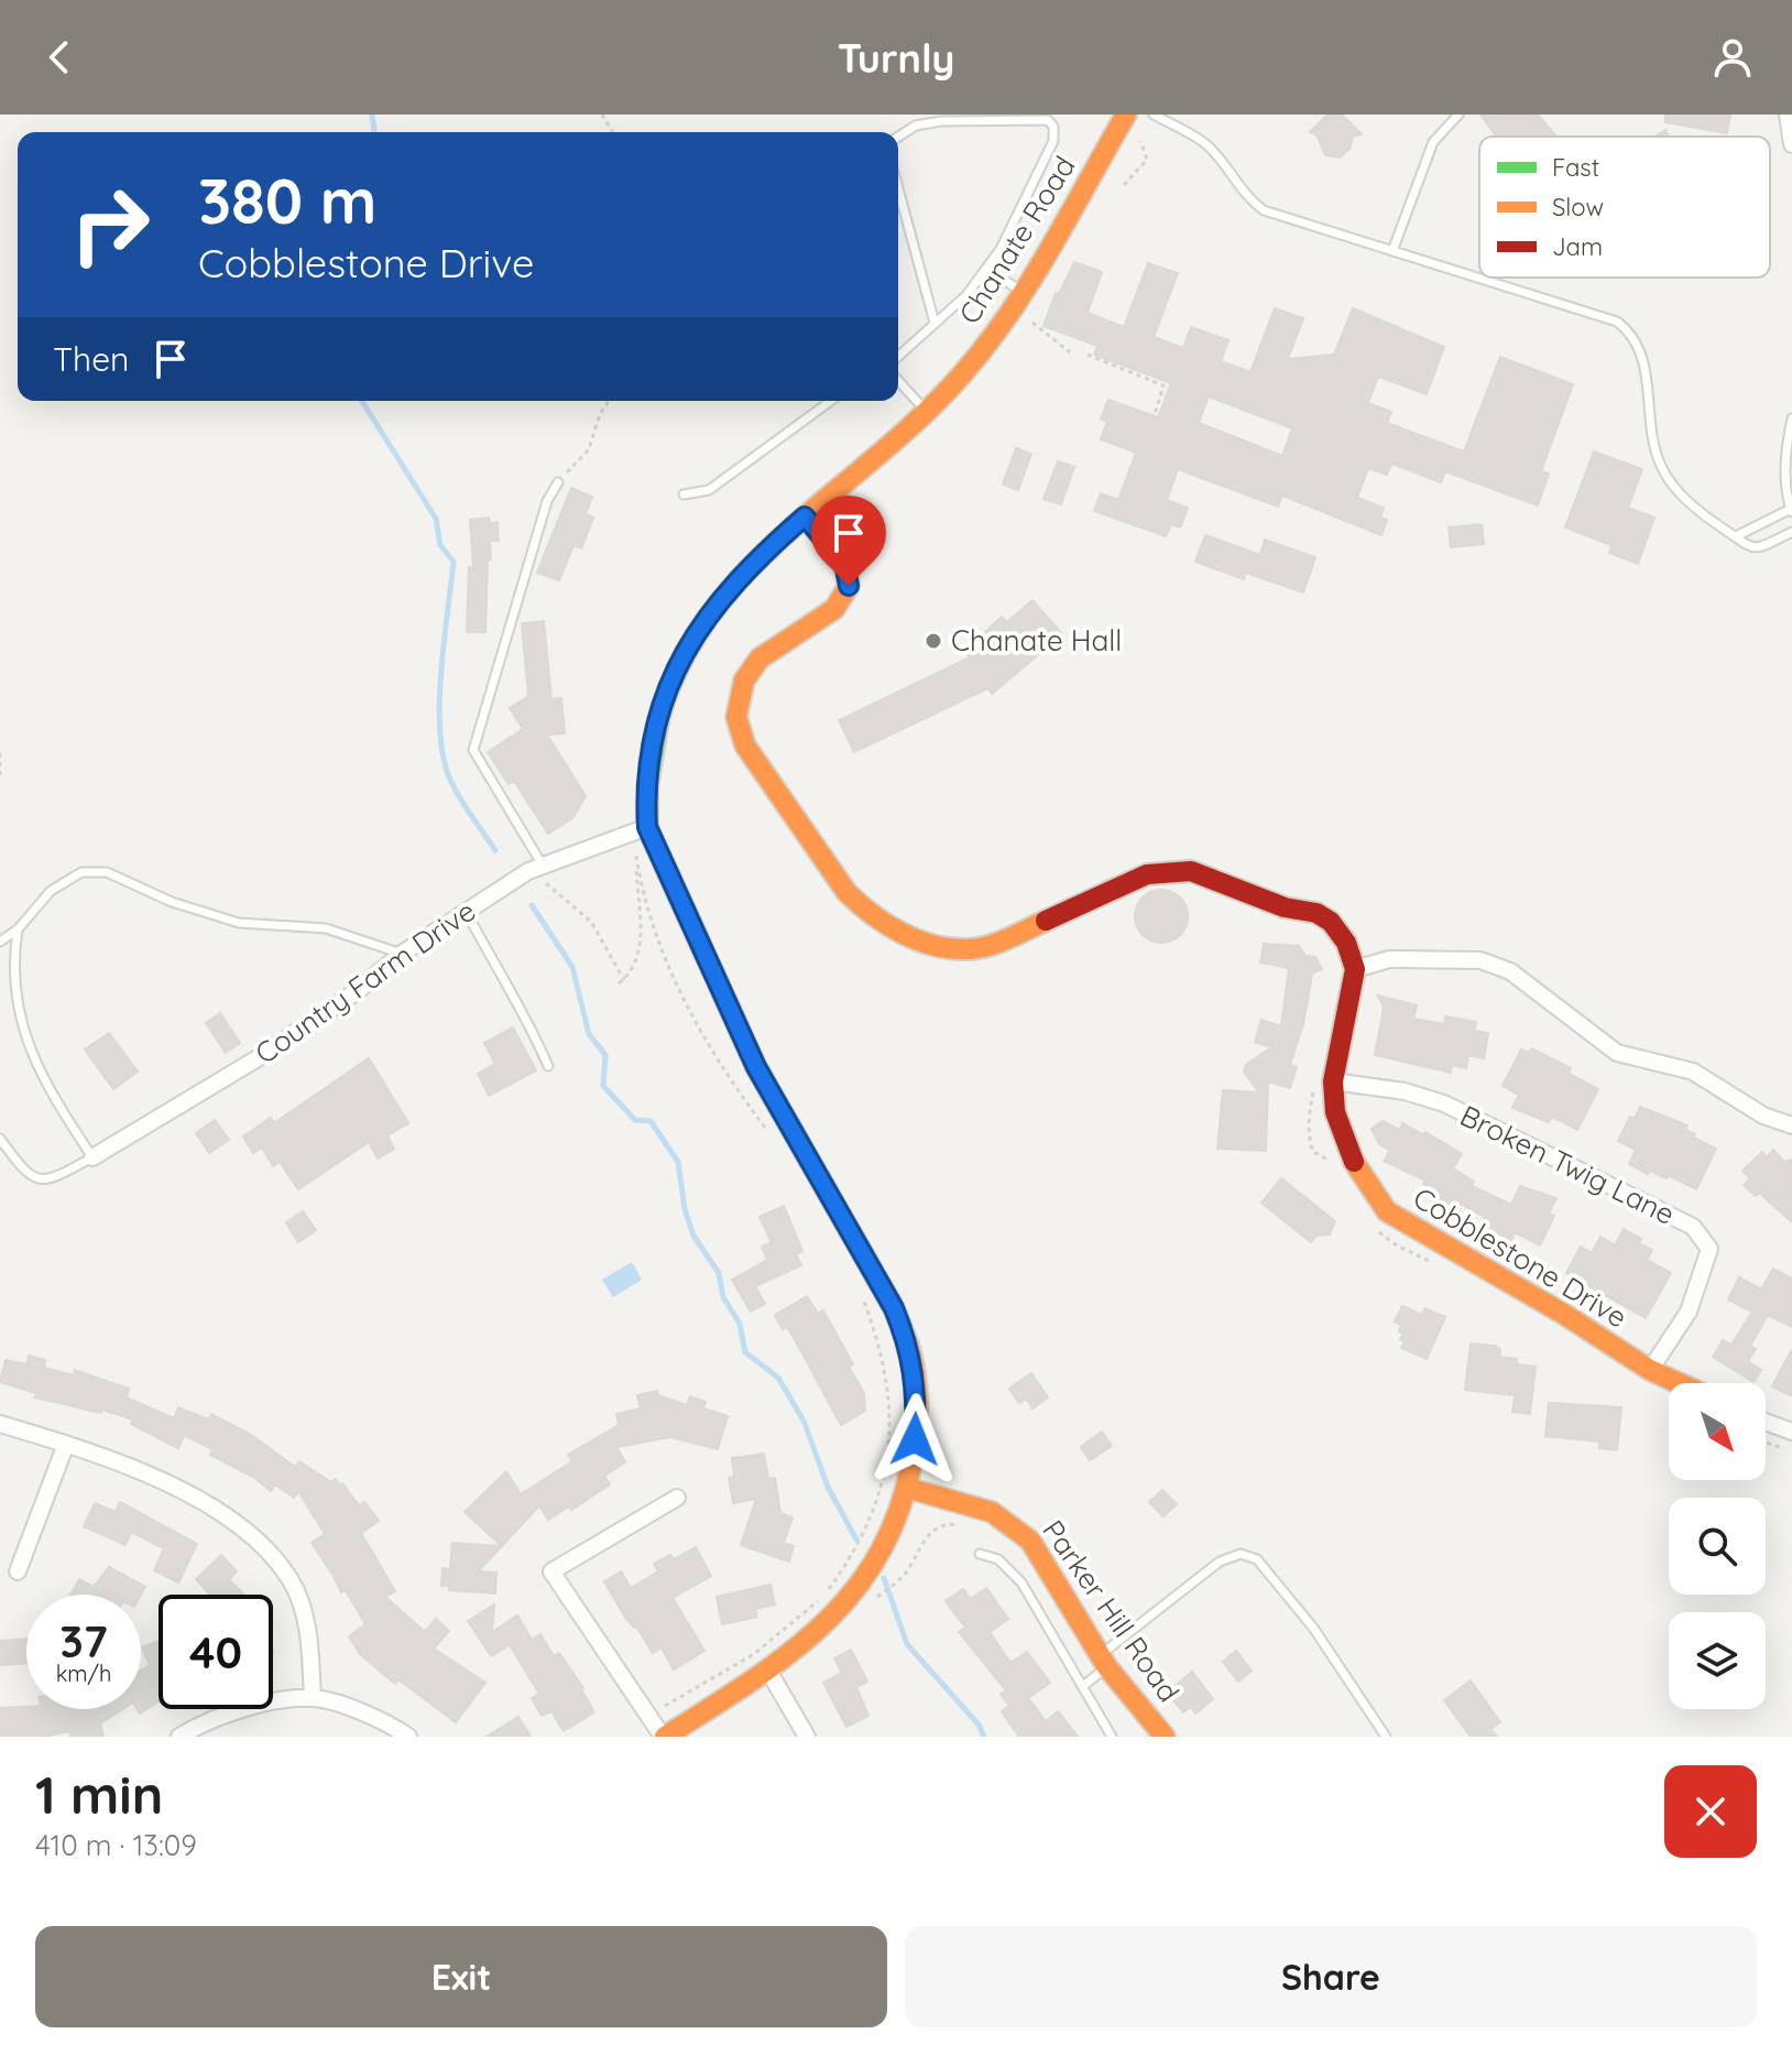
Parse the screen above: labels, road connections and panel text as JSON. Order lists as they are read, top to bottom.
{
  "streets": {
    "street": [
      "Chanate Road",
      "Country Farm Drive",
      "Broken Twig Lane",
      "Cobblestone Drive",
      "Parker Hill Road"
    ]
  },
  "crossings": [
    ["Chanate Road", "Country Farm Drive"],
    ["Chanate Road", "Parker Hill Road"],
    ["Broken Twig Lane", "Cobblestone Drive"]
  ],
  "places": ["Chanate Hall"],
  "legend": ["Fast", "Slow", "Jam"],
  "north": "bottom right",
  "page": {
    "header": "Turnly",
    "turn": ["380 m", "Cobblestone Drive"],
    "then": "Then",
    "speed": "37 km/h",
    "limit": "40",
    "heading": ["1 min", "410 m · 13:09"],
    "buttons": ["Exit", "Share"]
  }
}
